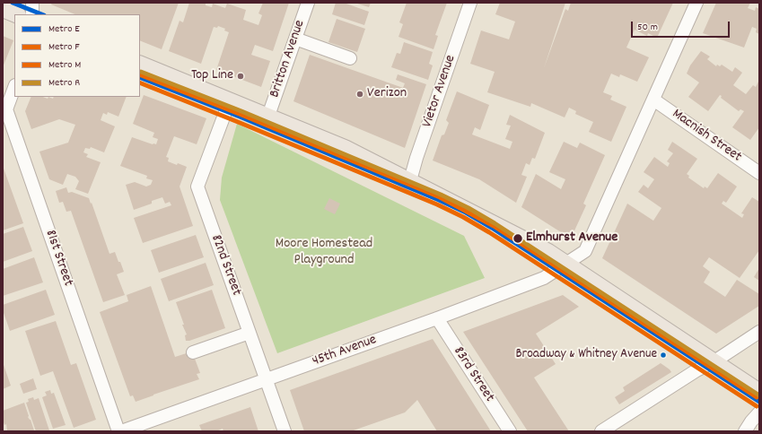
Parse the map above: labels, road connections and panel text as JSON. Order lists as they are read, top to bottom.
{
  "streets": {
    "street": [
      "Britton Avenue",
      "Vietor Avenue",
      "Macnish Street",
      "81st Street",
      "82nd Street",
      "45th Avenue",
      "83rd Street"
    ]
  },
  "crossings": [
    ["82nd Street", "45th Avenue"],
    ["45th Avenue", "83rd Street"]
  ],
  "parks": ["Moore Homestead Playground"],
  "places": [
    "Top Line",
    "Verizon",
    "Elmhurst Avenue",
    "Broadway & Whitney Avenue"
  ],
  "lines": [
    "metro line E",
    "metro line R",
    "metro line F",
    "metro line M"
  ],
  "legend": [
    "Metro E",
    "Metro F",
    "Metro M",
    "Metro R"
  ],
  "scale_bar": "50 m"
}
